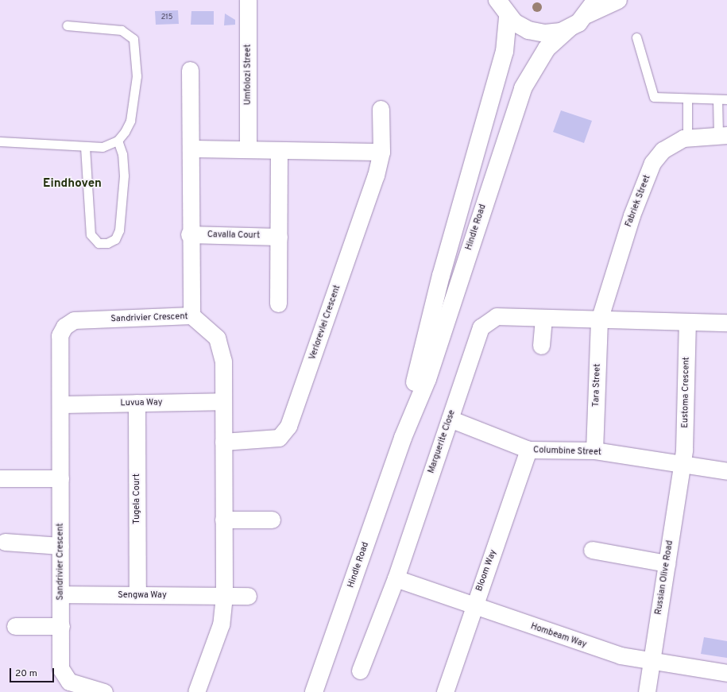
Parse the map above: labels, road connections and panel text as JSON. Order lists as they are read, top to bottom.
{
  "streets": {
    "main road": ["Hindle Road"],
    "street": [
      "Umfolozi Street",
      "Fabriek Street",
      "Cavalla Court",
      "Sandrivier Crescent",
      "Verlorevlei Crescent",
      "Tara Street",
      "Eustoma Crescent",
      "Luvua Way",
      "Marguerite Close",
      "Columbine Street",
      "Tugela Court",
      "Bloom Way",
      "Russian Olive Road",
      "Sengwa Way",
      "Hombeam Way"
    ]
  },
  "crossings": [
    ["Fabriek Street", "Tara Street"],
    ["Fabriek Street", "Marguerite Close"],
    ["Sandrivier Crescent", "Verlorevlei Crescent"],
    ["Sandrivier Crescent", "Luvua Way"],
    ["Sandrivier Crescent", "Sengwa Way"],
    ["Tara Street", "Marguerite Close"],
    ["Tara Street", "Columbine Street"],
    ["Eustoma Crescent", "Columbine Street"],
    ["Eustoma Crescent", "Russian Olive Road"],
    ["Luvua Way", "Tugela Court"],
    ["Marguerite Close", "Columbine Street"],
    ["Marguerite Close", "Hombeam Way"],
    ["Columbine Street", "Bloom Way"],
    ["Columbine Street", "Russian Olive Road"],
    ["Tugela Court", "Sengwa Way"],
    ["Bloom Way", "Hombeam Way"],
    ["Russian Olive Road", "Hombeam Way"]
  ],
  "districts": ["Eindhoven"],
  "house_numbers": ["215"],
  "scale_bar": "20 m"
}
